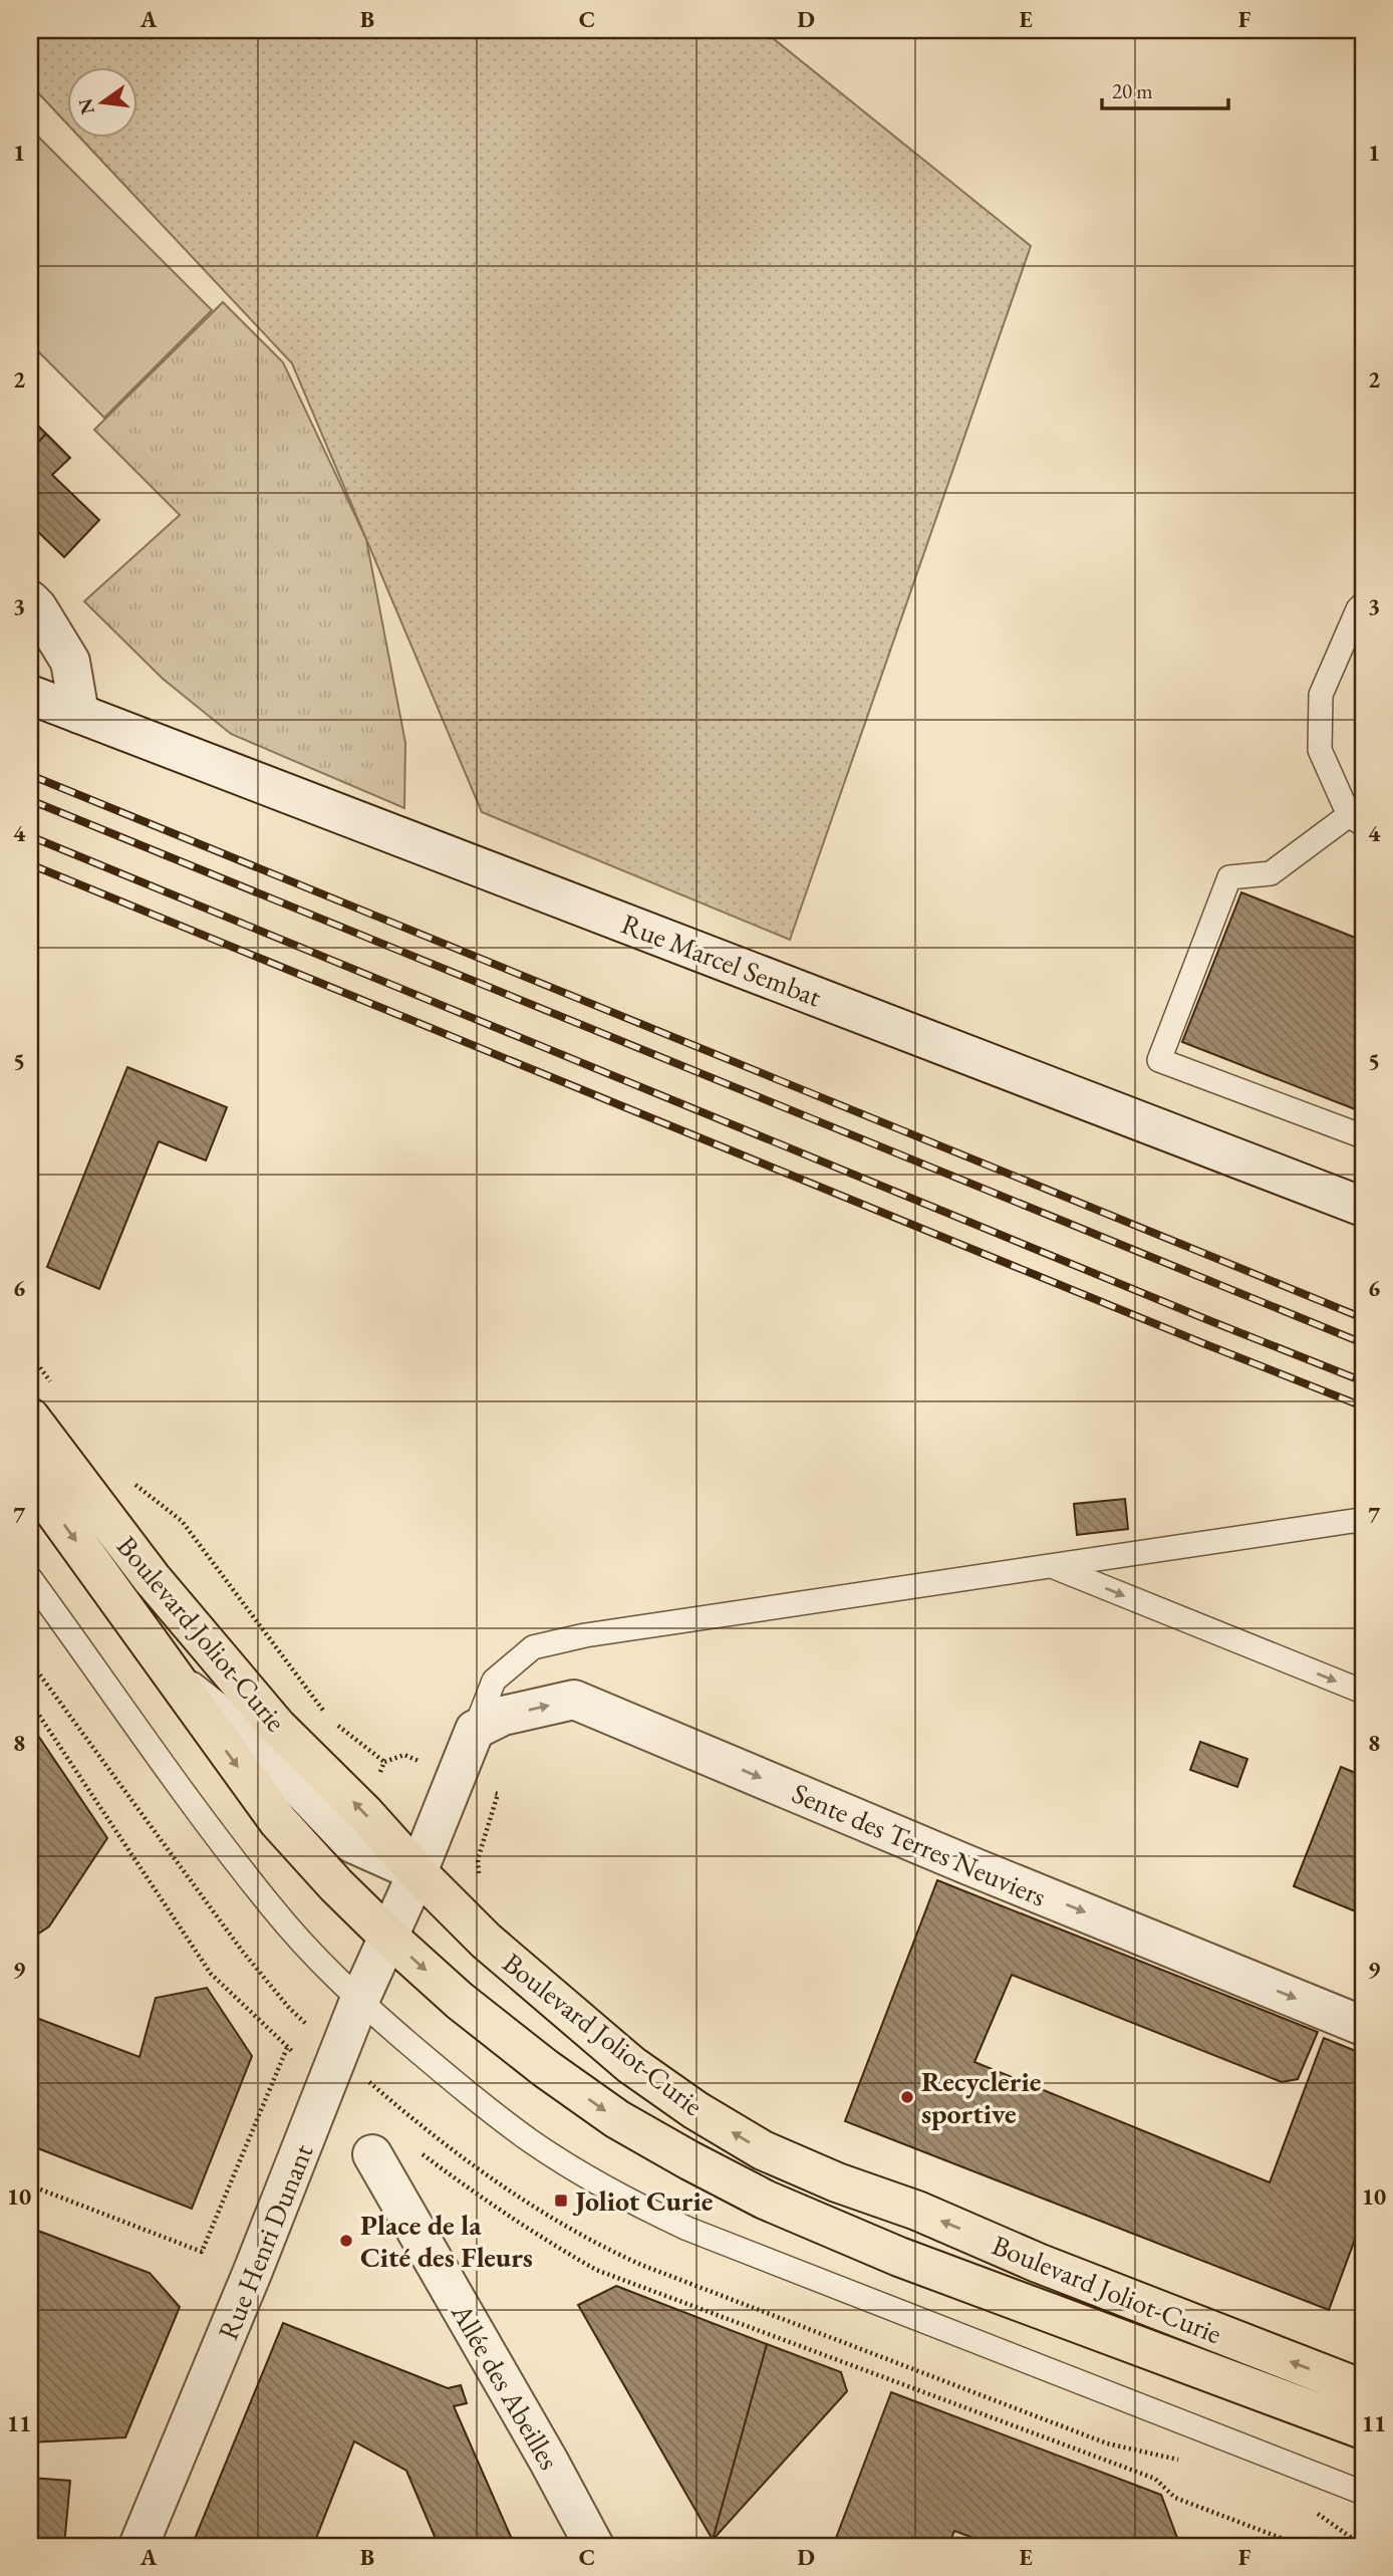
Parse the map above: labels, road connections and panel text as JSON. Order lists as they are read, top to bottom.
{
  "streets": {
    "main road": ["Boulevard Joliot-Curie"],
    "street": [
      "Rue Marcel Sembat",
      "Sente des Terres Neuviers",
      "Rue Henri Dunant",
      "Allée des Abeilles"
    ]
  },
  "crossings": [
    ["Boulevard Joliot-Curie", "Rue Henri Dunant"],
    ["Sente des Terres Neuviers", "Rue Henri Dunant"]
  ],
  "one_way": ["Sente des Terres Neuviers"],
  "places": {
    "other": ["Recyclerie sportive", "Place de la Cité des Fleurs"],
    "transit": ["Joliot Curie"]
  },
  "scale_bar": "20 m",
  "north": "left",
  "grid": {
    "columns": [
      "A",
      "B",
      "C",
      "D",
      "E",
      "F"
    ],
    "rows": [
      "1",
      "2",
      "3",
      "4",
      "5",
      "6",
      "7",
      "8",
      "9",
      "10",
      "11"
    ]
  }
}
